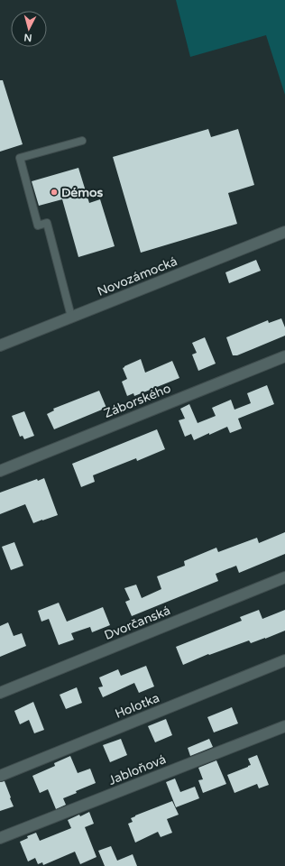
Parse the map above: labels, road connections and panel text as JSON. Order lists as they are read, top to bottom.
{
  "streets": {
    "street": [
      "Novozámocká",
      "Záborského",
      "Dvorčanská",
      "Holotka",
      "Jabloňová"
    ]
  },
  "places": ["Démos"],
  "north": "bottom"
}
